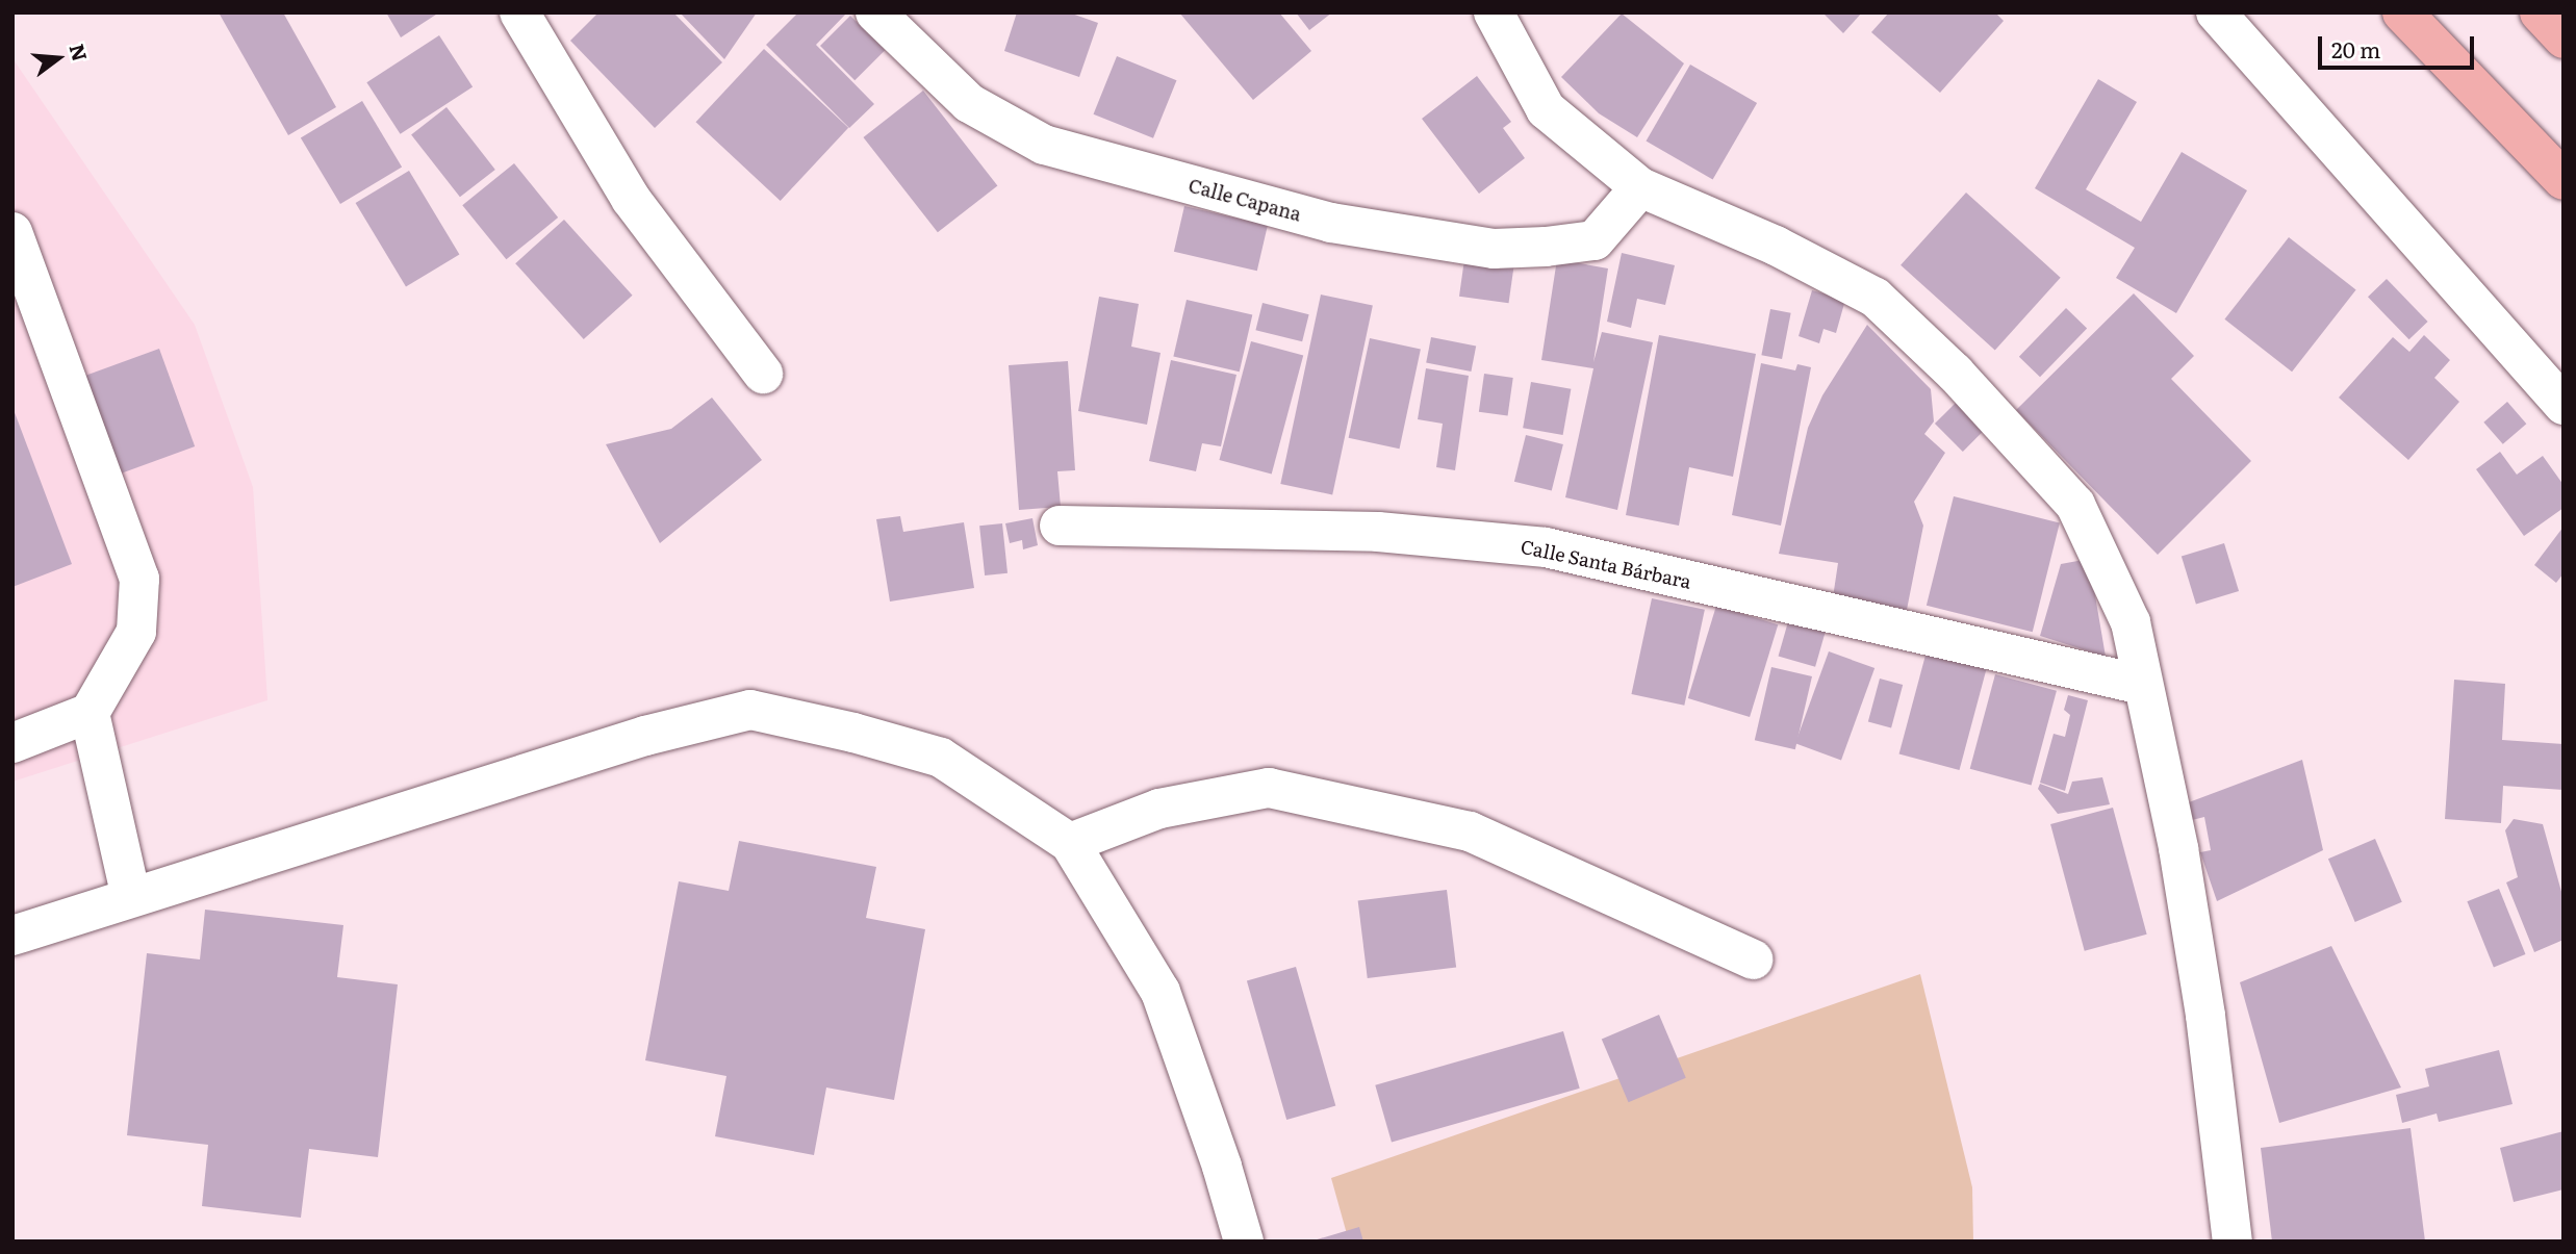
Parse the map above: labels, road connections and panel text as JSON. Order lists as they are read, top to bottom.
{
  "streets": {
    "street": ["Calle Capana", "Calle Santa Bárbara"]
  },
  "scale_bar": "20 m",
  "north": "right"
}
